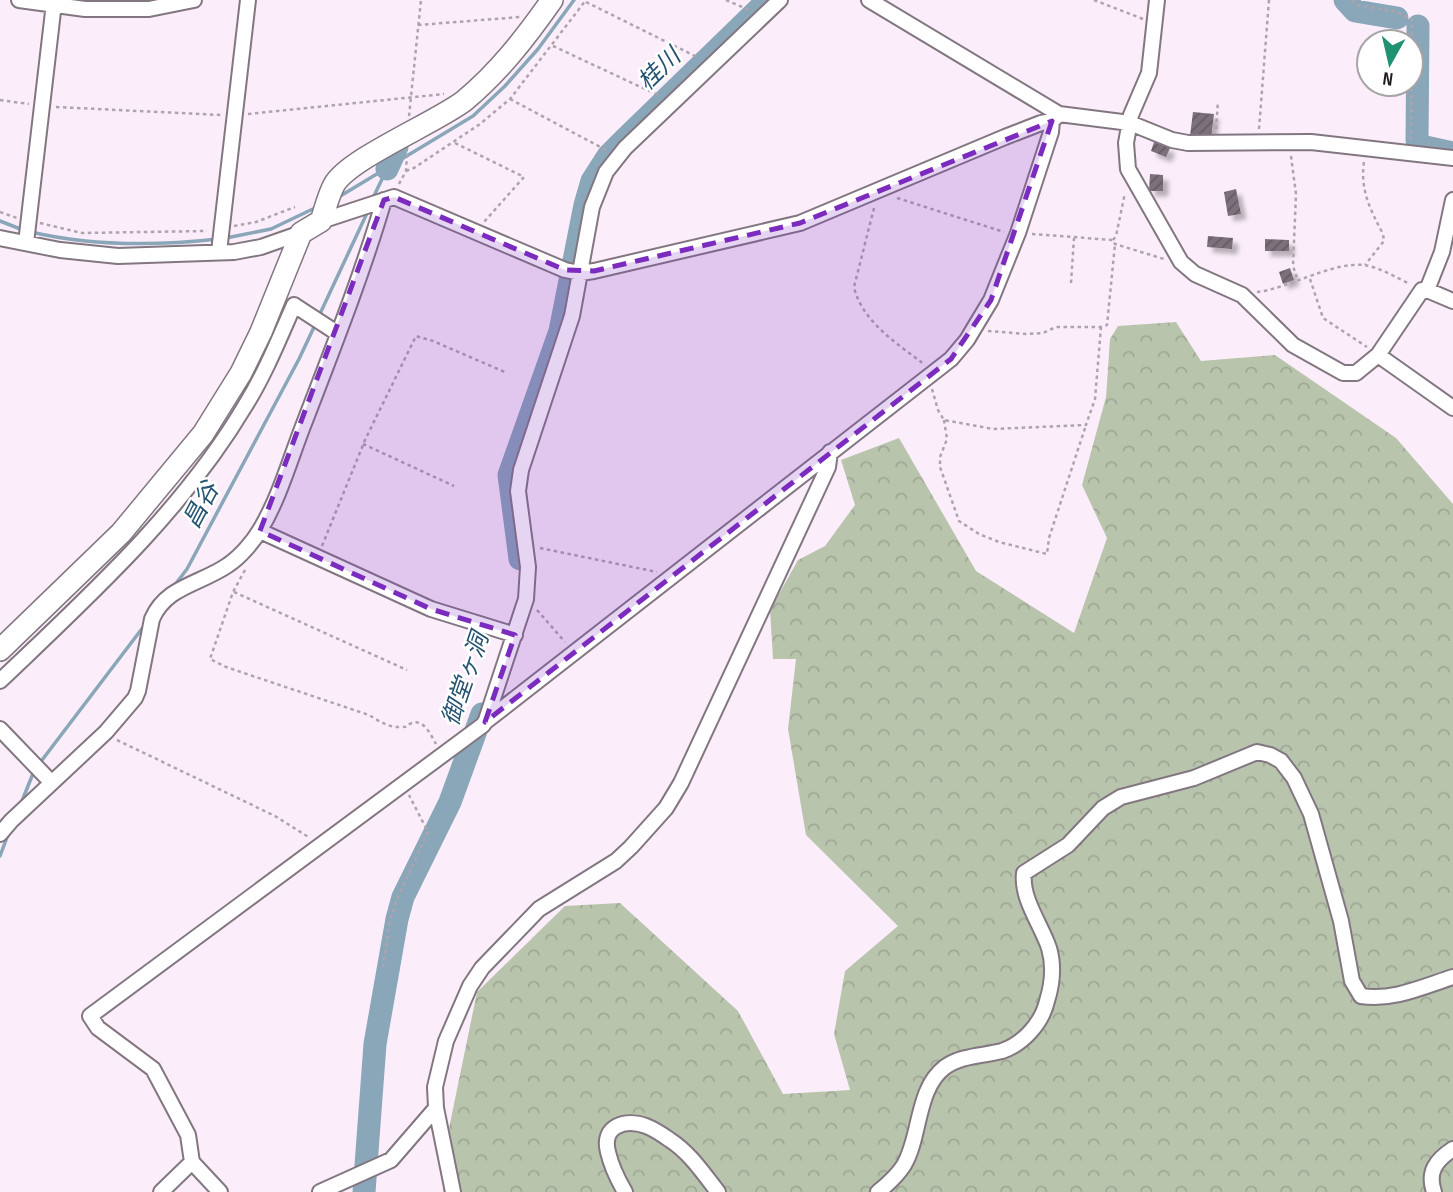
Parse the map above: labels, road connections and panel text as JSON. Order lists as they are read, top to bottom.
{
  "water": ["桂川", "昌谷", "御堂ヶ洞"],
  "north": "bottom"
}
